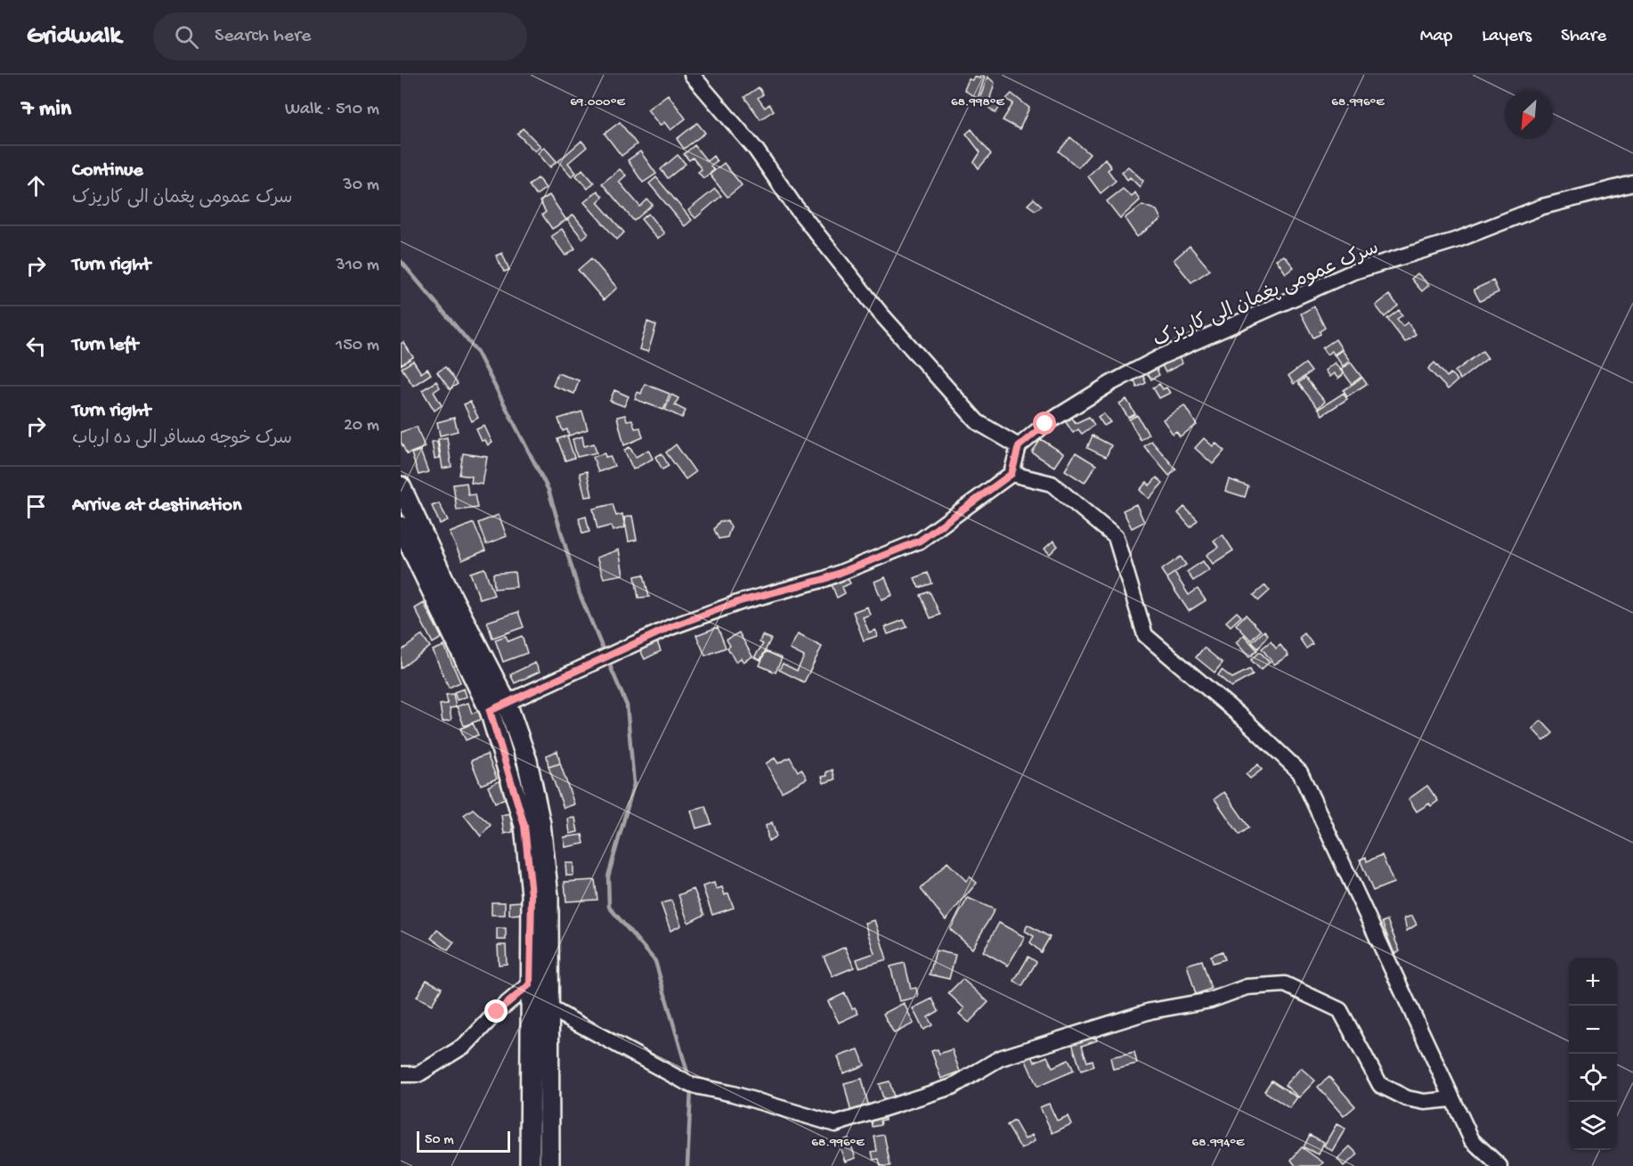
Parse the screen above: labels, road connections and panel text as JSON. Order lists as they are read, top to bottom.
{
  "streets": {
    "street": ["سرک عمومی پغمان الی کاریزک"]
  },
  "scale_bar": "50 m",
  "north": "bottom left",
  "page": {
    "header": "Gridwalk",
    "search": "Search here",
    "nav": ["Map", "Layers", "Share"],
    "heading": ["7 min", "Walk · 510 m"],
    "list": [
      ["Continue", "سرک عمومی پغمان الی کاریزک", "30 m"],
      ["Turn right", "310 m"],
      ["Turn left", "150 m"],
      ["Turn right", "سرک خوجه مسافر الی ده ارباب", "20 m"],
      "Arrive at destination"
    ],
    "map_buttons": ["+", "−"],
    "scale": "50 m"
  },
  "coordinates": [
    "69.000°E",
    "68.998°E",
    "68.996°E",
    "68.994°E"
  ]
}
